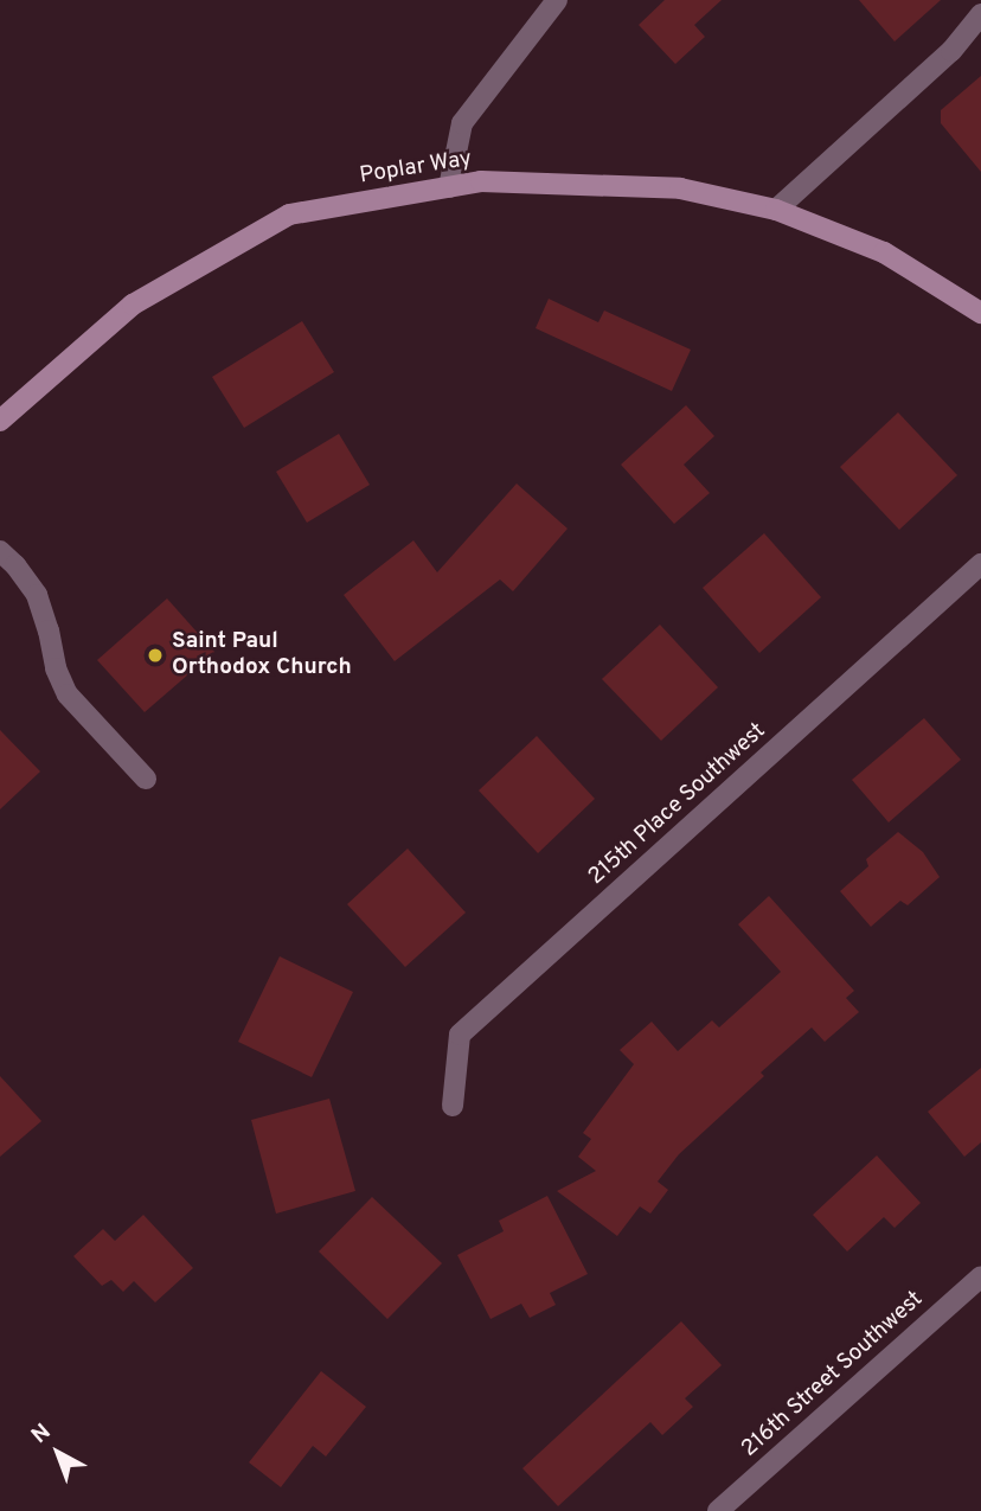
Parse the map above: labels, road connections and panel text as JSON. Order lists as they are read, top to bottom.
{
  "streets": {
    "main road": ["Poplar Way"],
    "street": ["215th Place Southwest", "216th Street Southwest"]
  },
  "places": ["Saint Paul Orthodox Church"],
  "north": "top left"
}
